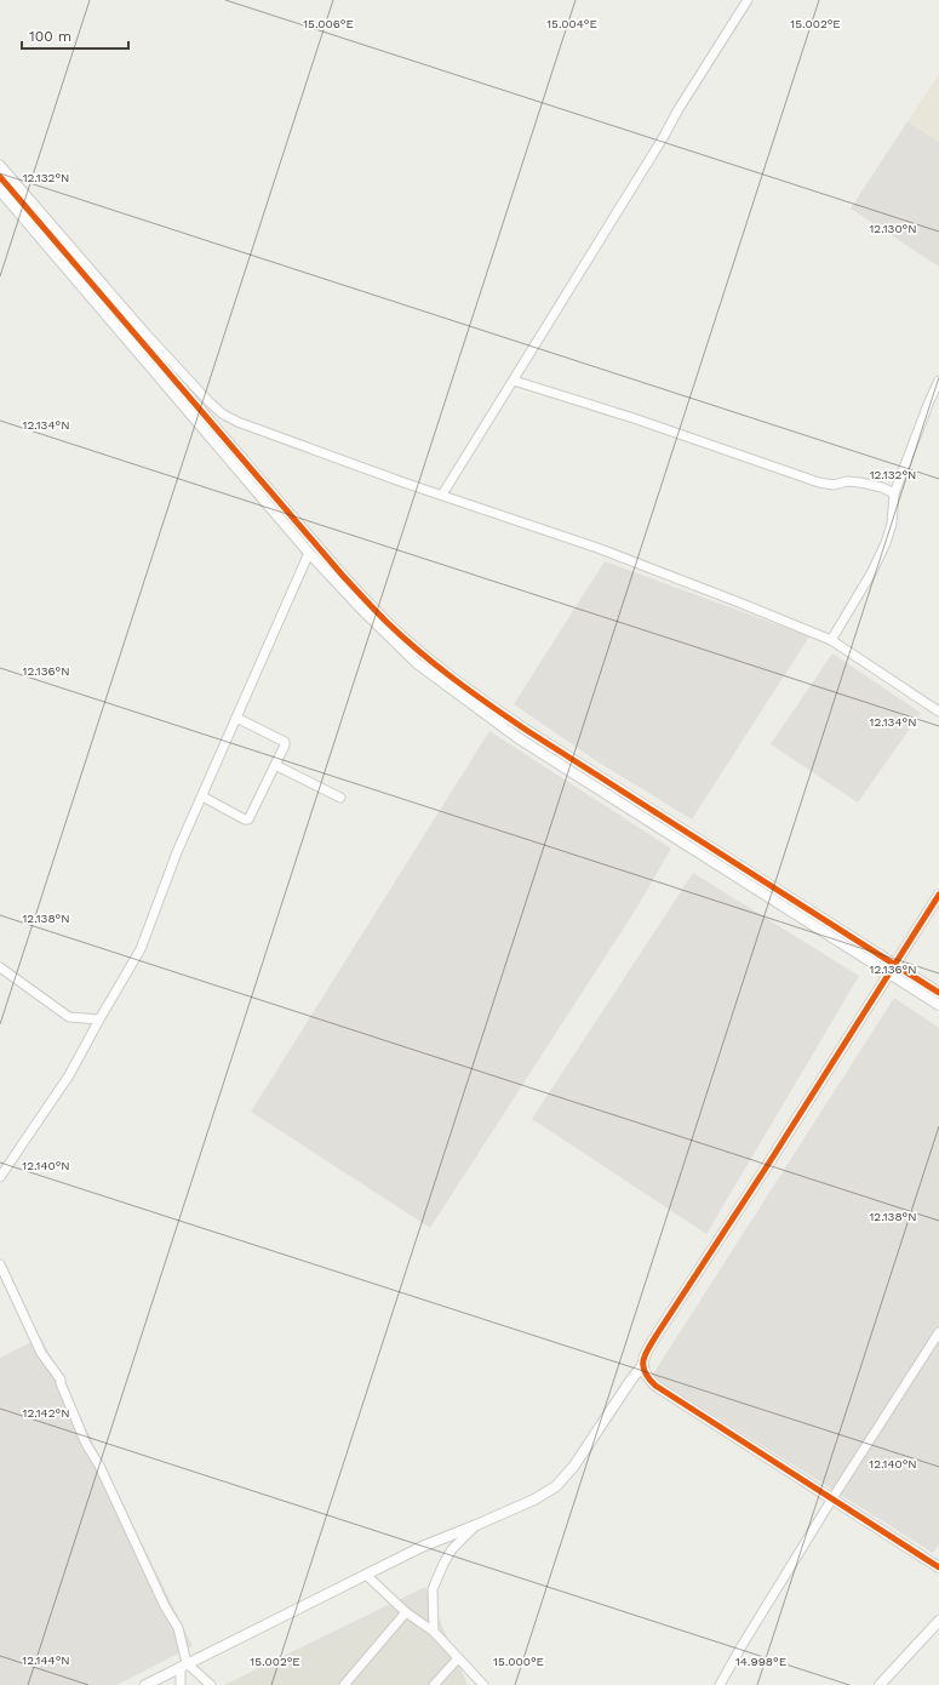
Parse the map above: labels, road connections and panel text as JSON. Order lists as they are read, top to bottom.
{
  "scale_bar": "100 m",
  "coordinates": [
    "15.006°E",
    "15.004°E",
    "15.002°E",
    "12.132°N",
    "12.130°N",
    "12.134°N",
    "12.136°N",
    "12.138°N",
    "12.140°N",
    "12.142°N",
    "12.144°N",
    "15.000°E",
    "14.998°E"
  ]
}
